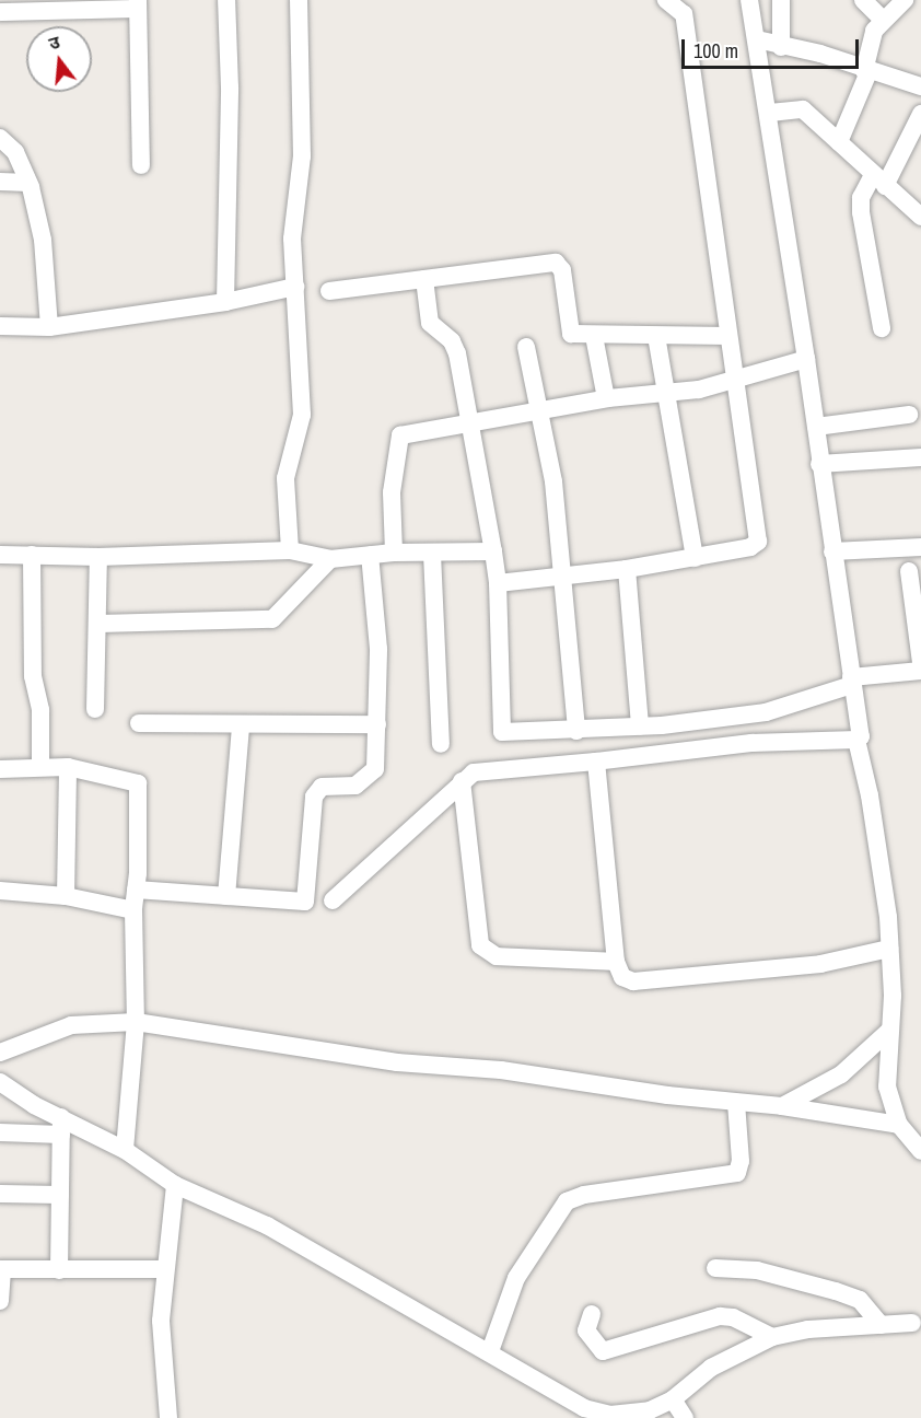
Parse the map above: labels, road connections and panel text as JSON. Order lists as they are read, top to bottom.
{
  "scale_bar": "100 m",
  "north": "top"
}
